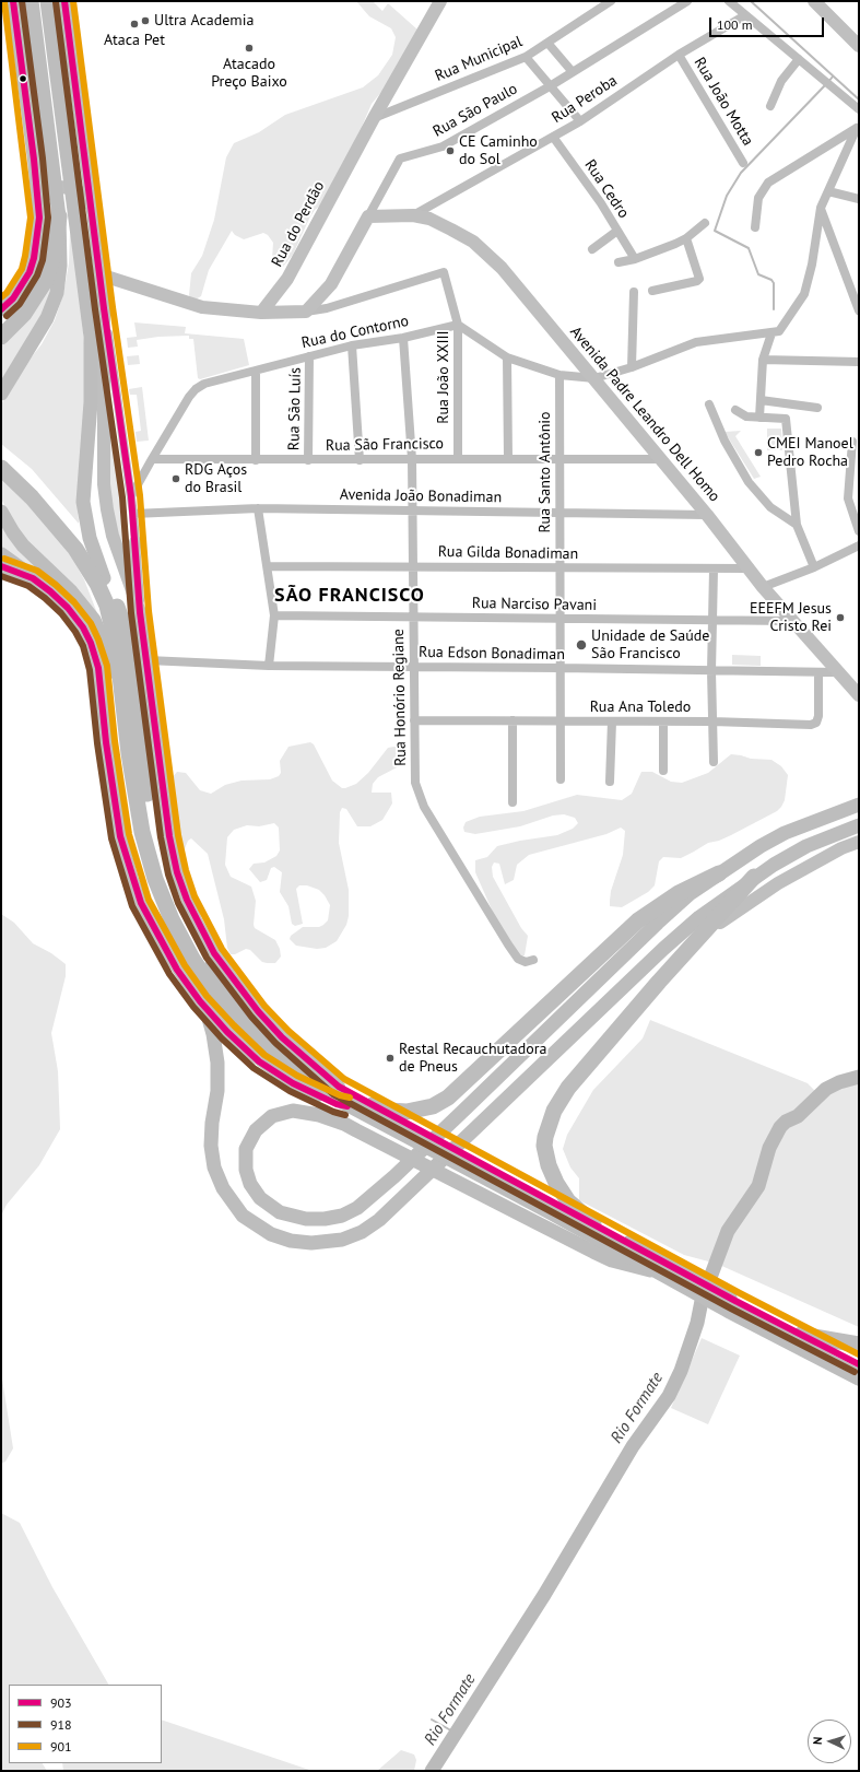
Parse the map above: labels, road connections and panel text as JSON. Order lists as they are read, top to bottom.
{
  "streets": {
    "main road": ["Rua do Perdão", "Avenida Padre Leandro Dell Homo"],
    "street": [
      "Rua Municipal",
      "Rua Peroba",
      "Rua João Motta",
      "Rua São Paulo",
      "Rua Cedro",
      "Rua do Contorno",
      "Rua João XXIII",
      "Rua São Luís",
      "Rua São Francisco",
      "Rua Santo Antônio",
      "Avenida João Bonadiman",
      "Rua Gilda Bonadiman",
      "Rua Narciso Pavani",
      "Rua Edson Bonadiman",
      "Rua Honório Regiane",
      "Rua Ana Toledo"
    ]
  },
  "crossings": [
    ["Rua Municipal", "Rua do Perdão"],
    ["Rua Peroba", "Rua João Motta"],
    ["Rua Peroba", "Rua Cedro"],
    ["Rua Peroba", "Avenida Padre Leandro Dell Homo"],
    ["Rua São Paulo", "Avenida Padre Leandro Dell Homo"],
    ["Rua do Contorno", "Rua João XXIII"],
    ["Rua do Contorno", "Rua São Luís"],
    ["Rua do Contorno", "Rua São Francisco"],
    ["Rua do Contorno", "Rua Honório Regiane"],
    ["Rua João XXIII", "Rua São Francisco"],
    ["Rua São Luís", "Rua São Francisco"],
    ["Avenida Padre Leandro Dell Homo", "Rua São Francisco"],
    ["Avenida Padre Leandro Dell Homo", "Avenida João Bonadiman"],
    ["Avenida Padre Leandro Dell Homo", "Rua Gilda Bonadiman"],
    ["Avenida Padre Leandro Dell Homo", "Rua Narciso Pavani"],
    ["Avenida Padre Leandro Dell Homo", "Rua Edson Bonadiman"],
    ["Rua São Francisco", "Rua Santo Antônio"],
    ["Rua São Francisco", "Rua Honório Regiane"],
    ["Rua Santo Antônio", "Avenida João Bonadiman"],
    ["Rua Santo Antônio", "Rua Gilda Bonadiman"],
    ["Rua Santo Antônio", "Rua Narciso Pavani"],
    ["Rua Santo Antônio", "Rua Edson Bonadiman"],
    ["Rua Santo Antônio", "Rua Ana Toledo"],
    ["Avenida João Bonadiman", "Rua Honório Regiane"],
    ["Rua Gilda Bonadiman", "Rua Honório Regiane"],
    ["Rua Narciso Pavani", "Rua Honório Regiane"],
    ["Rua Edson Bonadiman", "Rua Honório Regiane"],
    ["Rua Edson Bonadiman", "Rua Ana Toledo"],
    ["Rua Honório Regiane", "Rua Ana Toledo"]
  ],
  "districts": ["SÃO FRANCISCO"],
  "water": ["Rio Formate"],
  "places": [
    "Ultra Academia",
    "Ataca Pet",
    "Atacado Preço Baixo",
    "CE Caminho do Sol",
    "CMEI Manoel Pedro Rocha",
    "RDG Aços do Brasil",
    "EEEFM Jesus Cristo Rei",
    "Unidade de Saúde São Francisco",
    "Restal Recauchutadora de Pneus"
  ],
  "lines": ["transit line 903", "transit line 918", "transit line 901"],
  "legend": ["903", "918", "901"],
  "scale_bar": "100 m",
  "north": "left"
}
